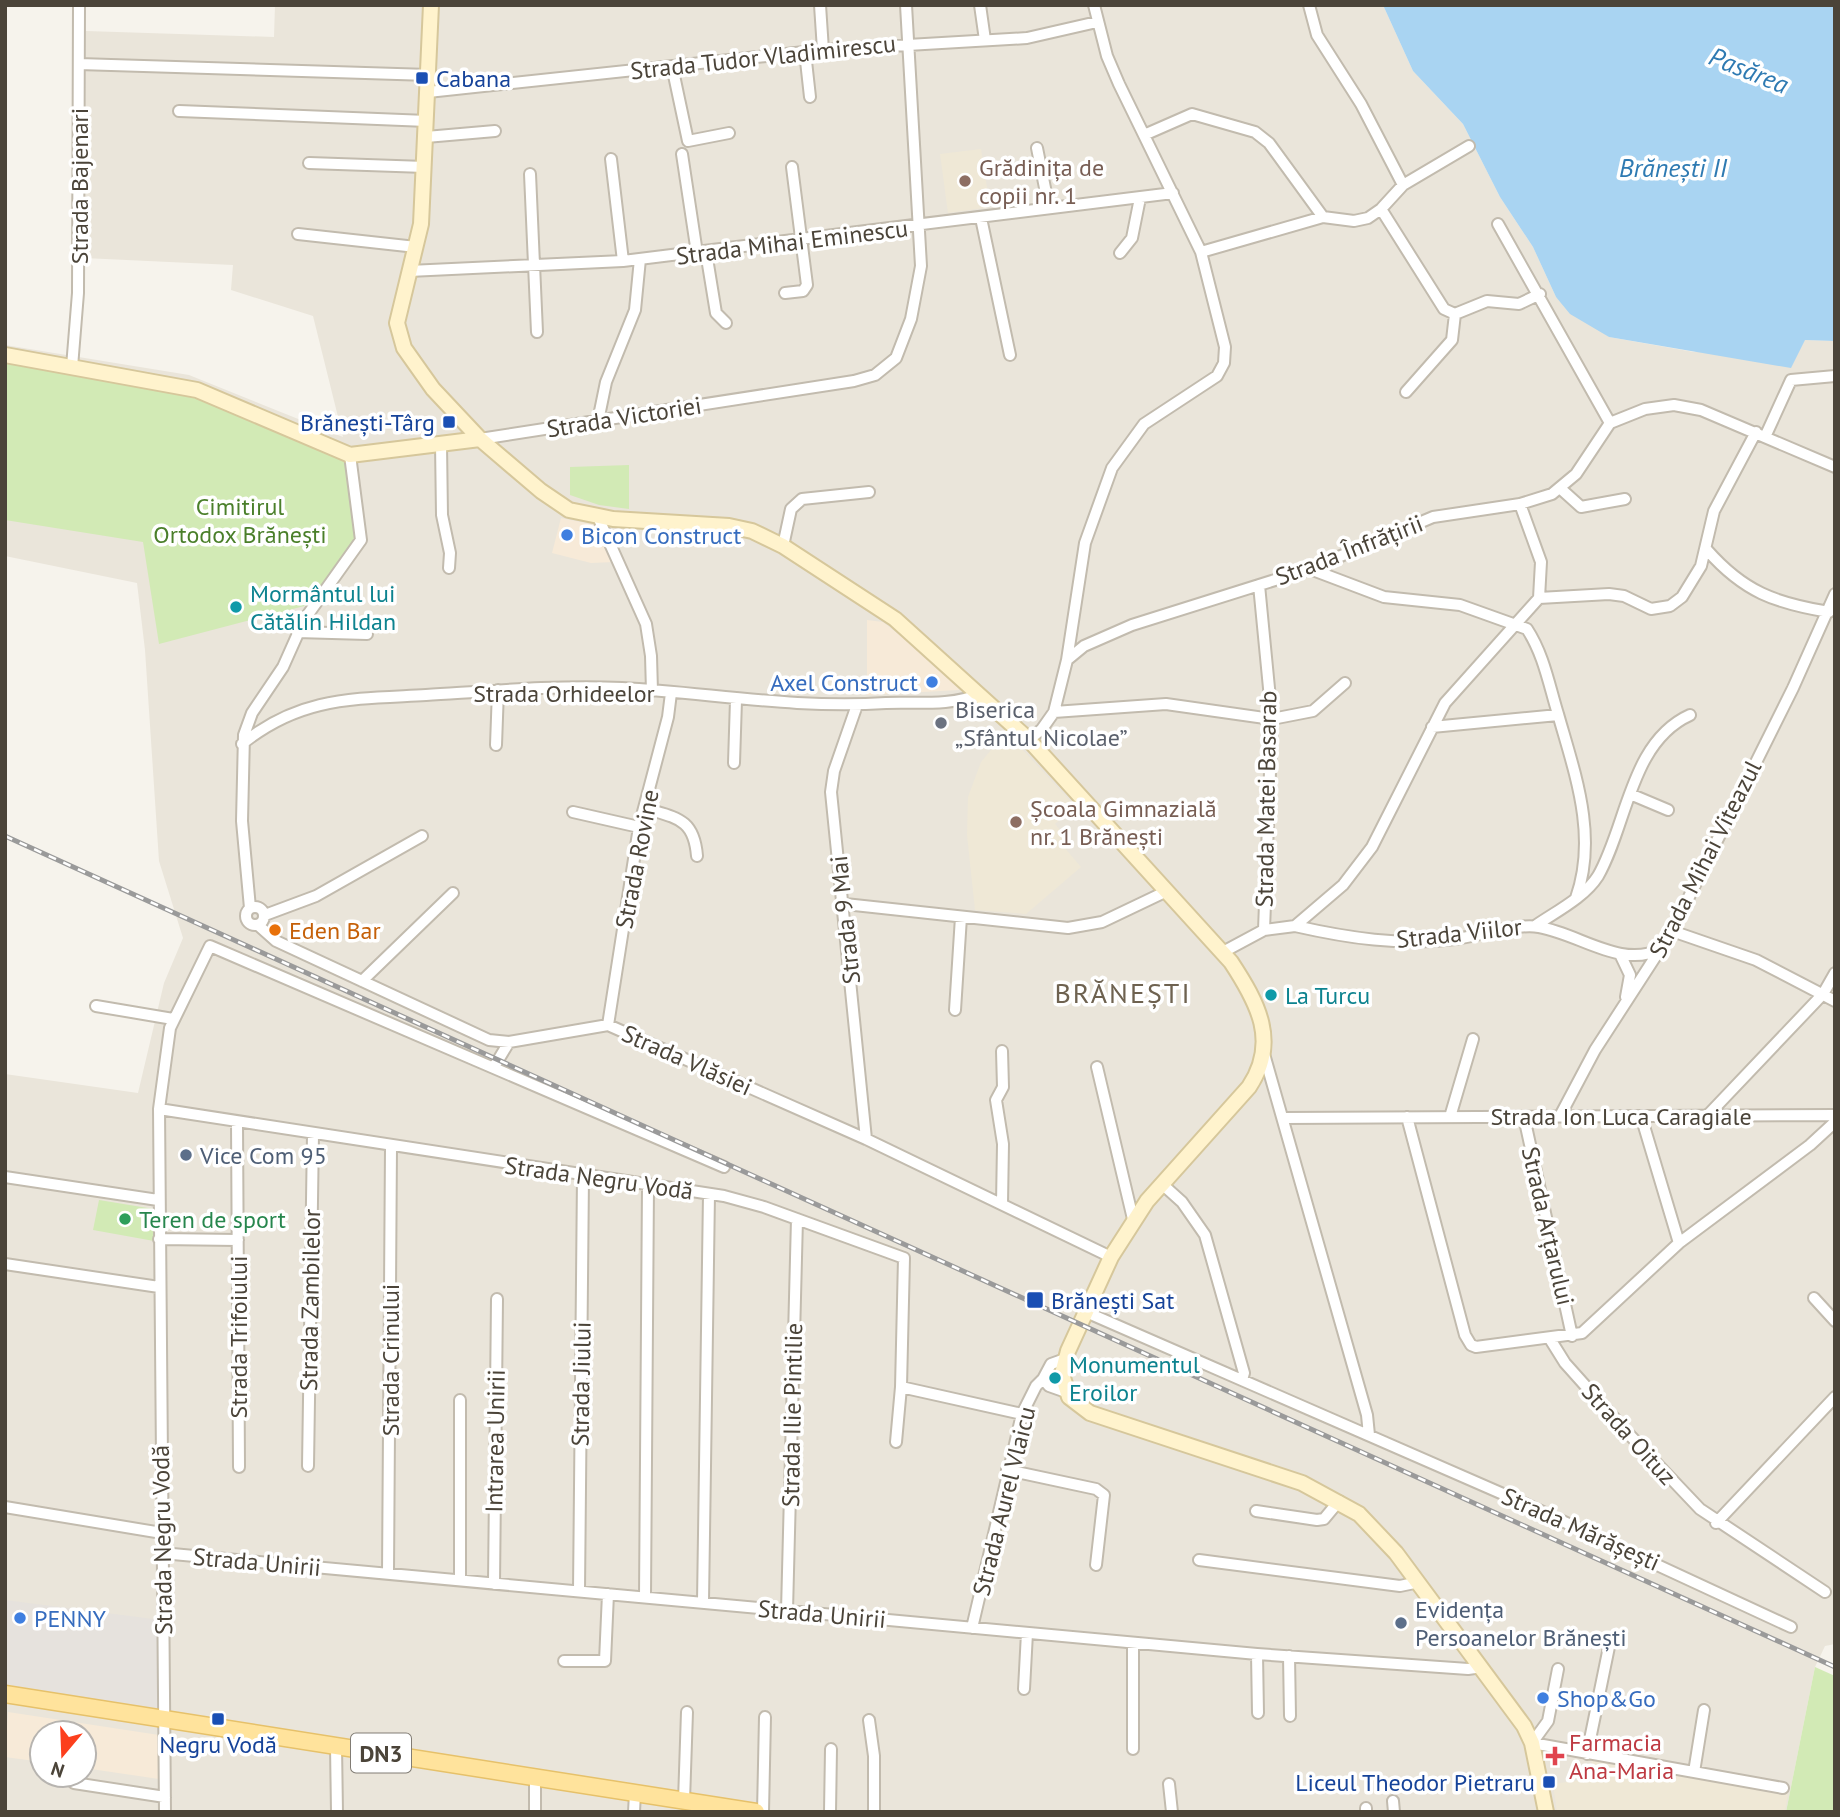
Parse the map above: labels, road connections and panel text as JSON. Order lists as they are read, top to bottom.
{
  "streets": {
    "main road": ["Strada Victoriei", "DN3"],
    "street": [
      "Strada Tudor Vladimirescu",
      "Strada Bajenari",
      "Strada Mihai Eminescu",
      "Strada Înfrățirii",
      "Strada Orhideelor",
      "Strada Matei Basarab",
      "Strada Rovine",
      "Strada Mihai Viteazul",
      "Strada 9 Mai",
      "Strada Viilor",
      "Strada Vlăsiei",
      "Strada Ion Luca Caragiale",
      "Strada Negru Vodă",
      "Strada Arțarului",
      "Strada Zambilelor",
      "Strada Trifoiului",
      "Strada Crinului",
      "Strada Jiului",
      "Strada Ilie Pintilie",
      "Strada Oituz",
      "Intrarea Unirii",
      "Strada Aurel Vlaicu",
      "Strada Mărășești",
      "Strada Unirii"
    ]
  },
  "crossings": [
    ["Strada Tudor Vladimirescu", "Strada Victoriei"],
    ["Strada Bajenari", "Strada Victoriei"],
    ["Strada Mihai Eminescu", "Strada Victoriei"],
    ["Strada Înfrățirii", "Strada Matei Basarab"],
    ["Strada Orhideelor", "Strada Rovine"],
    ["Strada Orhideelor", "Strada 9 Mai"],
    ["Strada Orhideelor", "Strada Vlăsiei"],
    ["Strada Rovine", "Strada Vlăsiei"],
    ["Strada Mihai Viteazul", "Strada Ion Luca Caragiale"],
    ["Strada 9 Mai", "Strada Vlăsiei"],
    ["Strada Ion Luca Caragiale", "Strada Arțarului"],
    ["Strada Negru Vodă", "Strada Zambilelor"],
    ["Strada Negru Vodă", "Strada Trifoiului"],
    ["Strada Negru Vodă", "Strada Crinului"],
    ["Strada Negru Vodă", "Strada Jiului"],
    ["Strada Negru Vodă", "Strada Ilie Pintilie"],
    ["Strada Negru Vodă", "Strada Unirii"],
    ["Strada Negru Vodă", "DN3"],
    ["Strada Crinului", "Strada Unirii"],
    ["Strada Jiului", "Strada Unirii"],
    ["Strada Ilie Pintilie", "Strada Unirii"],
    ["Intrarea Unirii", "Strada Unirii"],
    ["Strada Aurel Vlaicu", "Strada Unirii"]
  ],
  "districts": ["BRĂNEȘTI"],
  "water": ["Pasărea", "Brănești II"],
  "parks": ["Cimitirul Ortodox Brănești"],
  "places": {
    "transit": [
      "Cabana",
      "Brănești-Târg",
      "Brănești Sat",
      "Negru Vodă",
      "Liceul Theodor Pietraru"
    ],
    "other": [
      "Grădinița de copii nr. 1",
      "Bicon Construct",
      "Mormântul lui Cătălin Hildan",
      "Axel Construct",
      "Biserica „Sfântul Nicolae”",
      "Școala Gimnazială nr. 1 Brănești",
      "Eden Bar",
      "La Turcu",
      "Vice Com 95",
      "Teren de sport",
      "Monumentul Eroilor",
      "PENNY",
      "Evidența Persoanelor Brănești",
      "Shop&Go"
    ],
    "health": ["Farmacia Ana-Maria"]
  },
  "north": "bottom"
}
